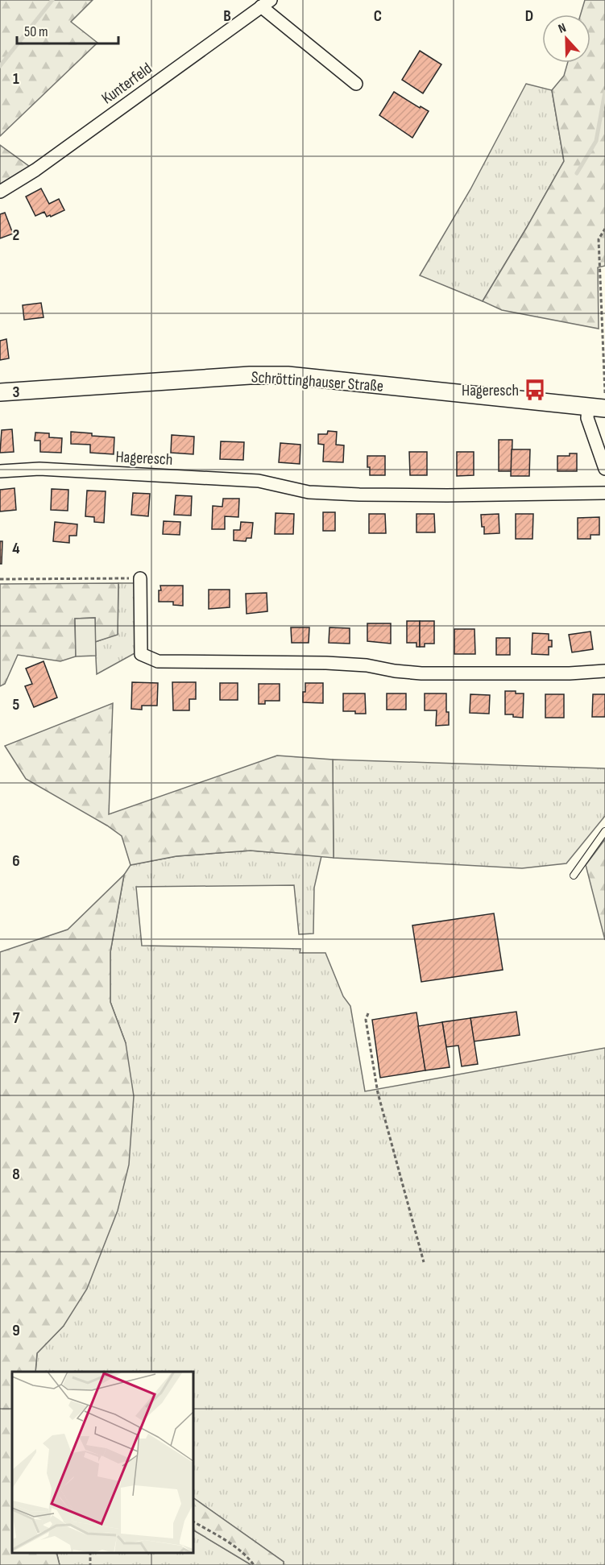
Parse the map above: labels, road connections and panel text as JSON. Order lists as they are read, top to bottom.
{
  "streets": {
    "main road": ["Schröttinghauser Straße"],
    "street": ["Kunterfeld", "Hageresch"]
  },
  "places": {
    "bus stop": ["Hageresch"]
  },
  "scale_bar": "50 m",
  "north": "top",
  "grid": {
    "columns": ["B", "C", "D"],
    "rows": [
      "1",
      "2",
      "3",
      "4",
      "5",
      "6",
      "7",
      "8",
      "9"
    ]
  }
}
